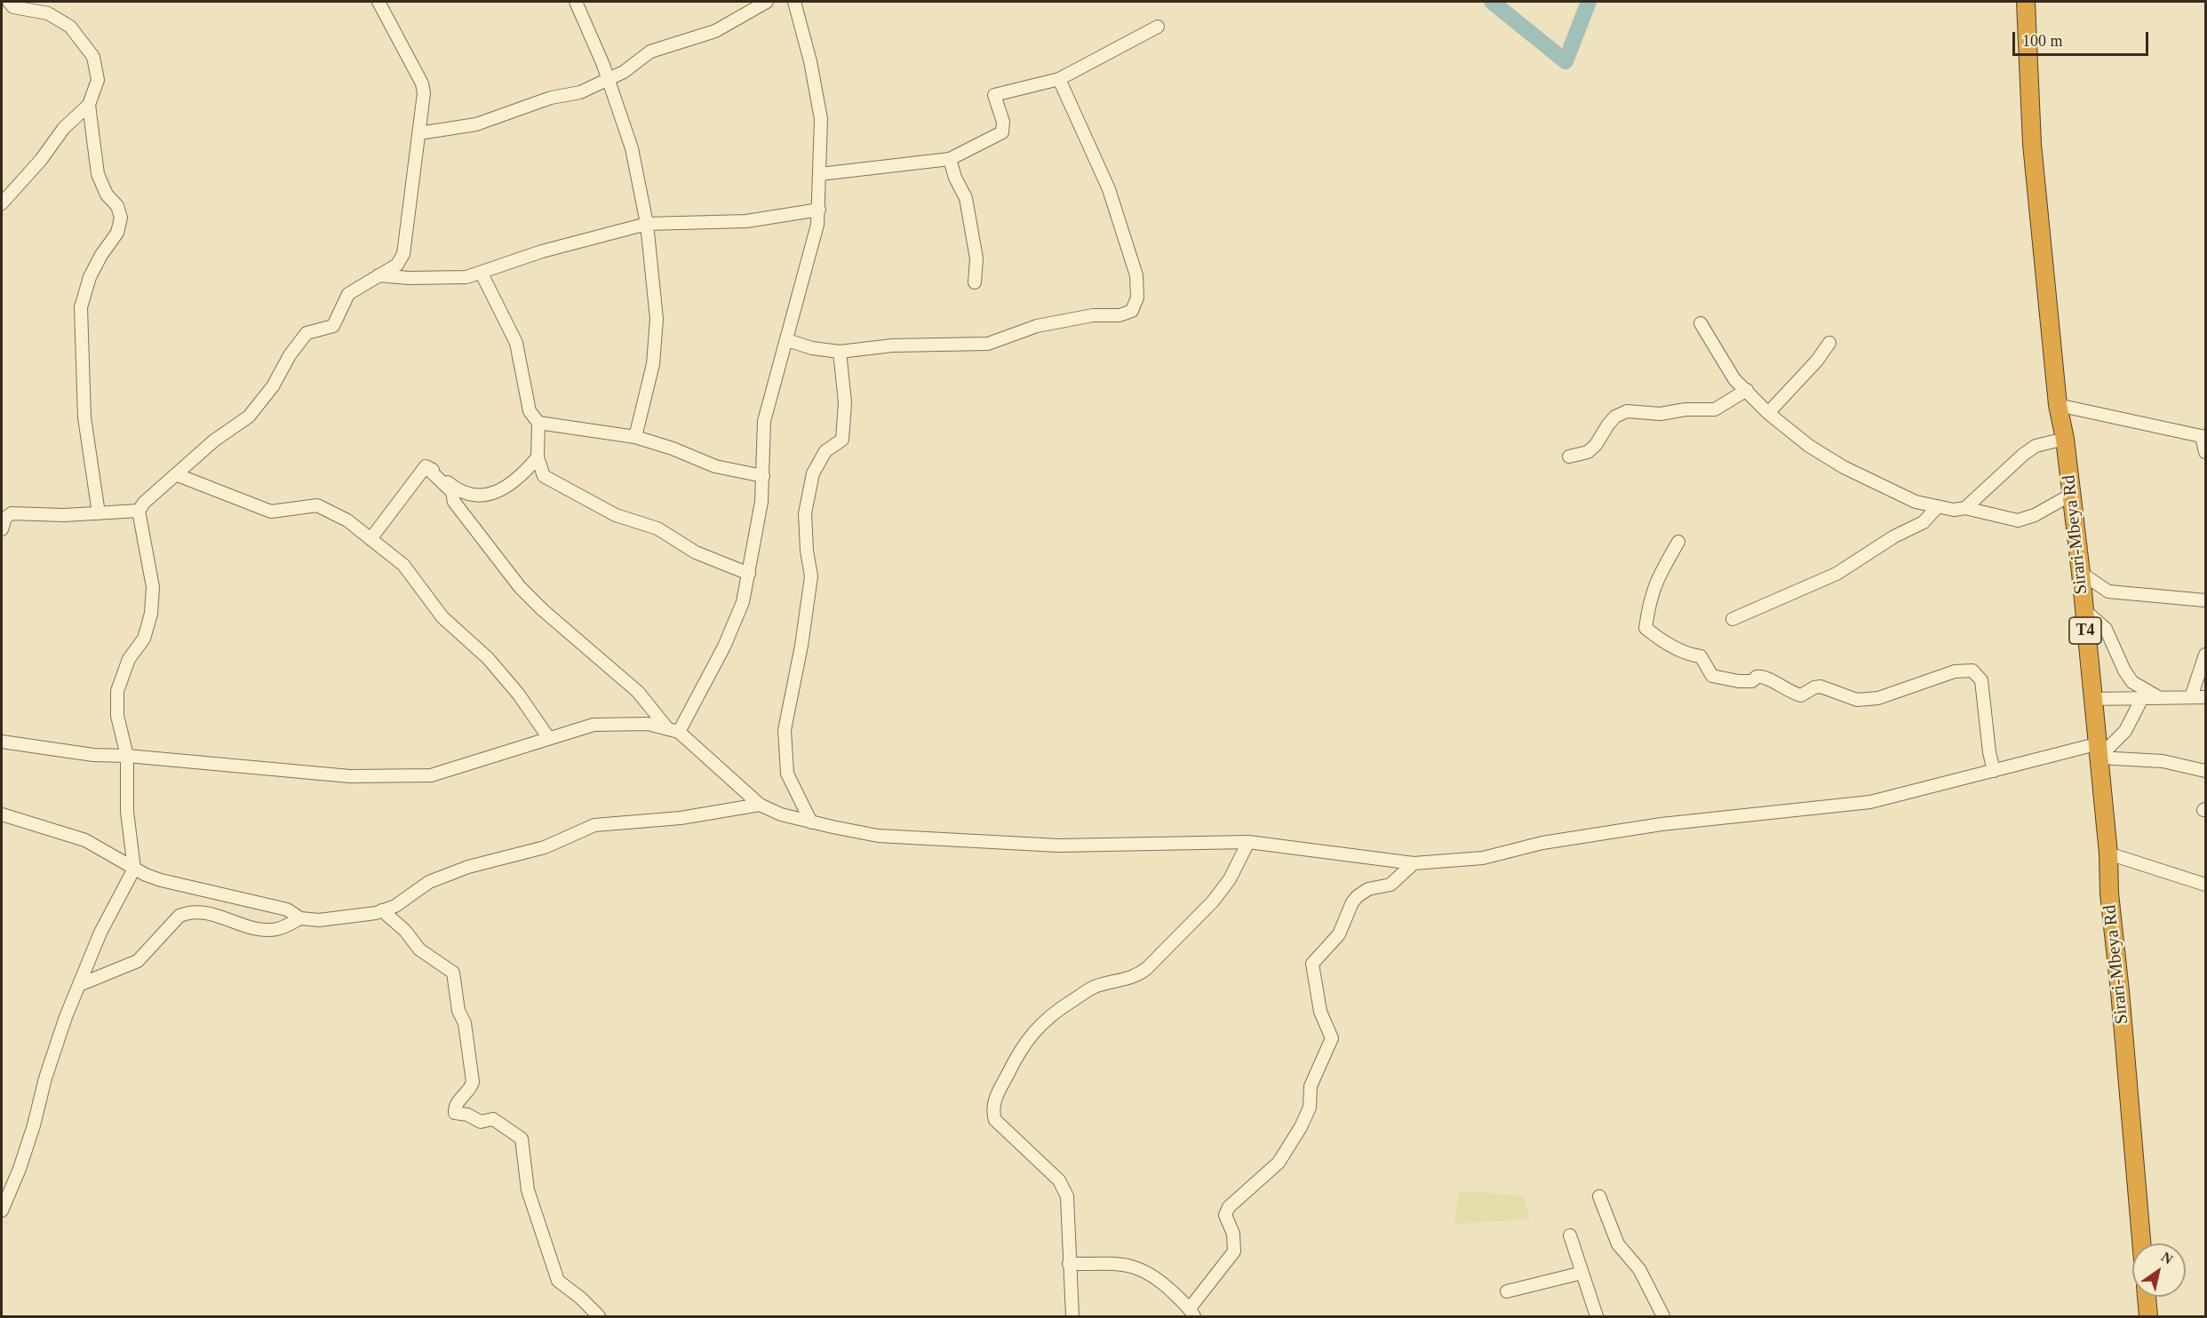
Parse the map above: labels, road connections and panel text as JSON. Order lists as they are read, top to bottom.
{
  "streets": {
    "highway": ["Sirari-Mbeya Rd", "T4"]
  },
  "scale_bar": "100 m",
  "north": "top right"
}
